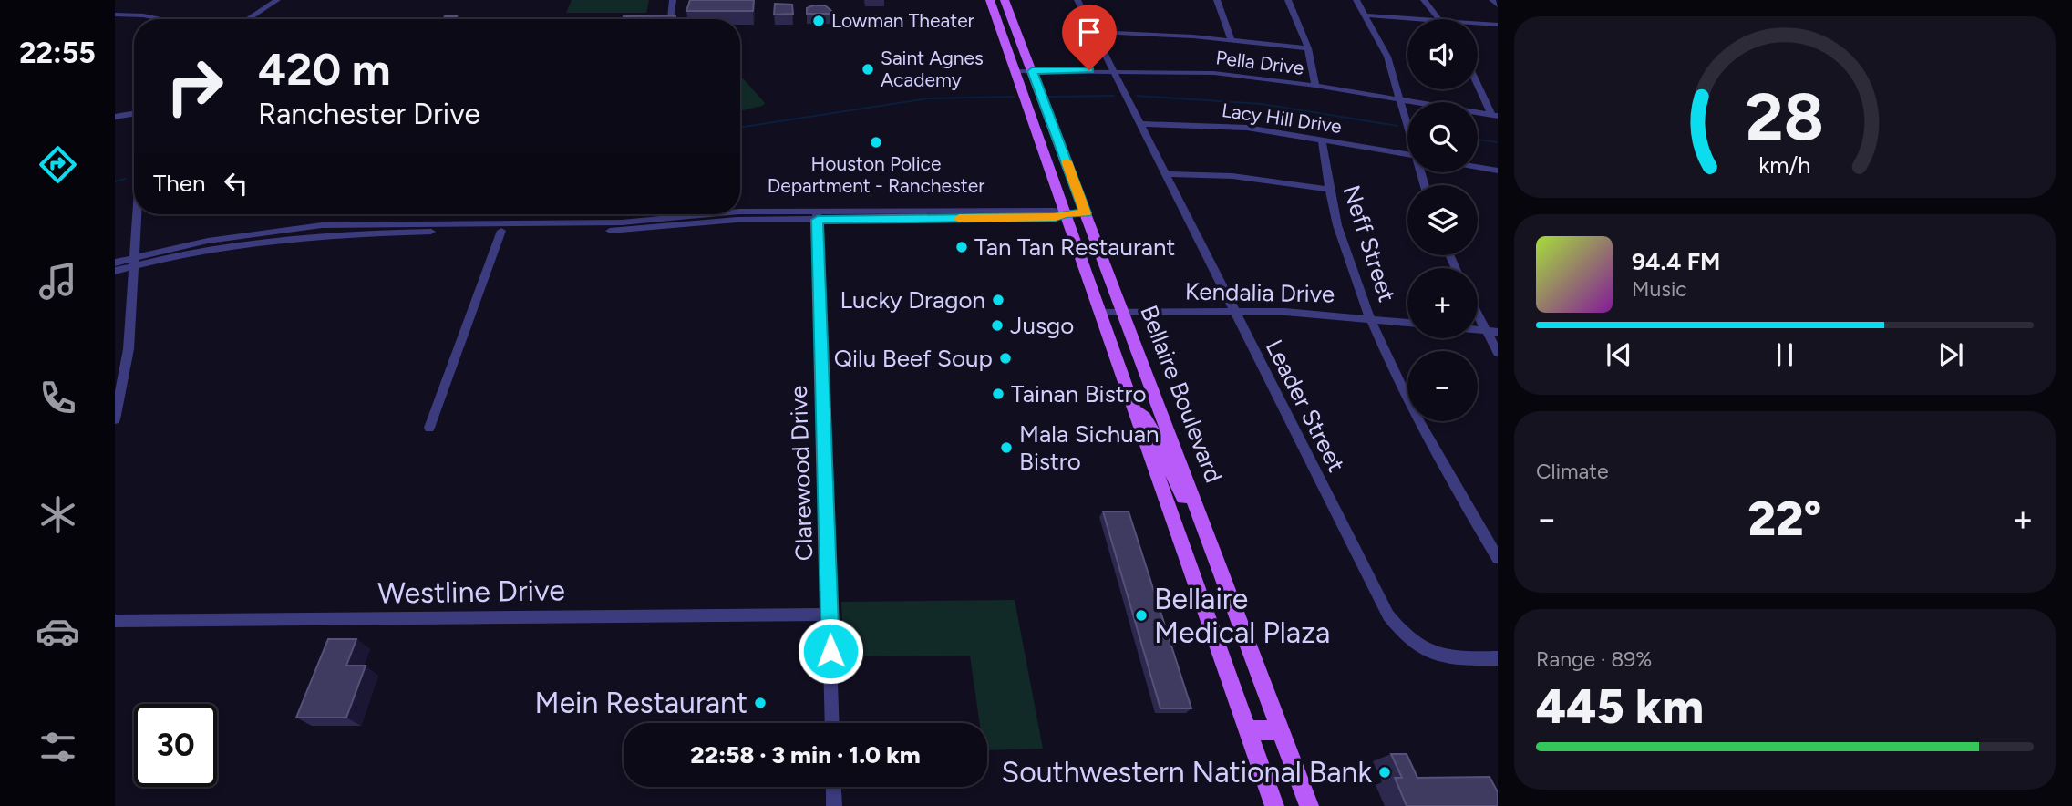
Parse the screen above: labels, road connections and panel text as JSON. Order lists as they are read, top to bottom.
{
  "streets": {
    "main road": ["Bellaire Boulevard"],
    "street": [
      "Pella Drive",
      "Lacy Hill Drive",
      "Neff Street",
      "Kendalia Drive",
      "Leader Street",
      "Clarewood Drive",
      "Westline Drive"
    ]
  },
  "crossings": [
    ["Pella Drive", "Bellaire Boulevard"],
    ["Pella Drive", "Leader Street"],
    ["Lacy Hill Drive", "Neff Street"],
    ["Lacy Hill Drive", "Leader Street"],
    ["Neff Street", "Kendalia Drive"],
    ["Kendalia Drive", "Bellaire Boulevard"],
    ["Kendalia Drive", "Leader Street"],
    ["Clarewood Drive", "Westline Drive"]
  ],
  "places": [
    "Lowman Theater",
    "Saint Agnes Academy",
    "Houston Police Department - Ranchester",
    "Tan Tan Restaurant",
    "Lucky Dragon",
    "Jusgo",
    "Qilu Beef Soup",
    "Tainan Bistro",
    "Mala Sichuan Bistro",
    "Bellaire Medical Plaza",
    "Mein Restaurant",
    "Southwestern National Bank"
  ],
  "page": {
    "tabs": "22:55",
    "map_buttons": ["+", "−"],
    "turn": ["420 m", "Ranchester Drive"],
    "then": "Then",
    "song": ["94.4 FM", "Music"],
    "tile": [
      "Climate",
      ["Range · 89%", "445 km"]
    ],
    "heat": ["−", "22°", "+"],
    "limit": "30",
    "trip": "22:58 · 3 min · 1.0 km",
    "gauge": ["28", "km/h"]
  }
}
